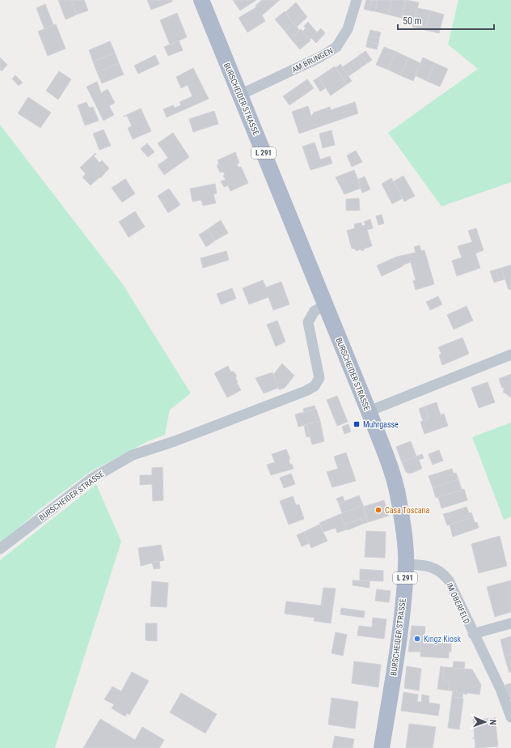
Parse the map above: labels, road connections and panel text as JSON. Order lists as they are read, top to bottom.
{
  "streets": {
    "main road": ["BURSCHEIDER STRASSE", "L 291"],
    "street": ["AM BRUNGEN", "IM OBERFELD"]
  },
  "crossings": [
    ["AM BRUNGEN", "BURSCHEIDER STRASSE"],
    ["BURSCHEIDER STRASSE", "IM OBERFELD"]
  ],
  "places": {
    "transit": ["Muhrgasse"],
    "other": ["Casa Toscana", "Kingz Kiosk"]
  },
  "scale_bar": "50 m",
  "north": "right"
}
